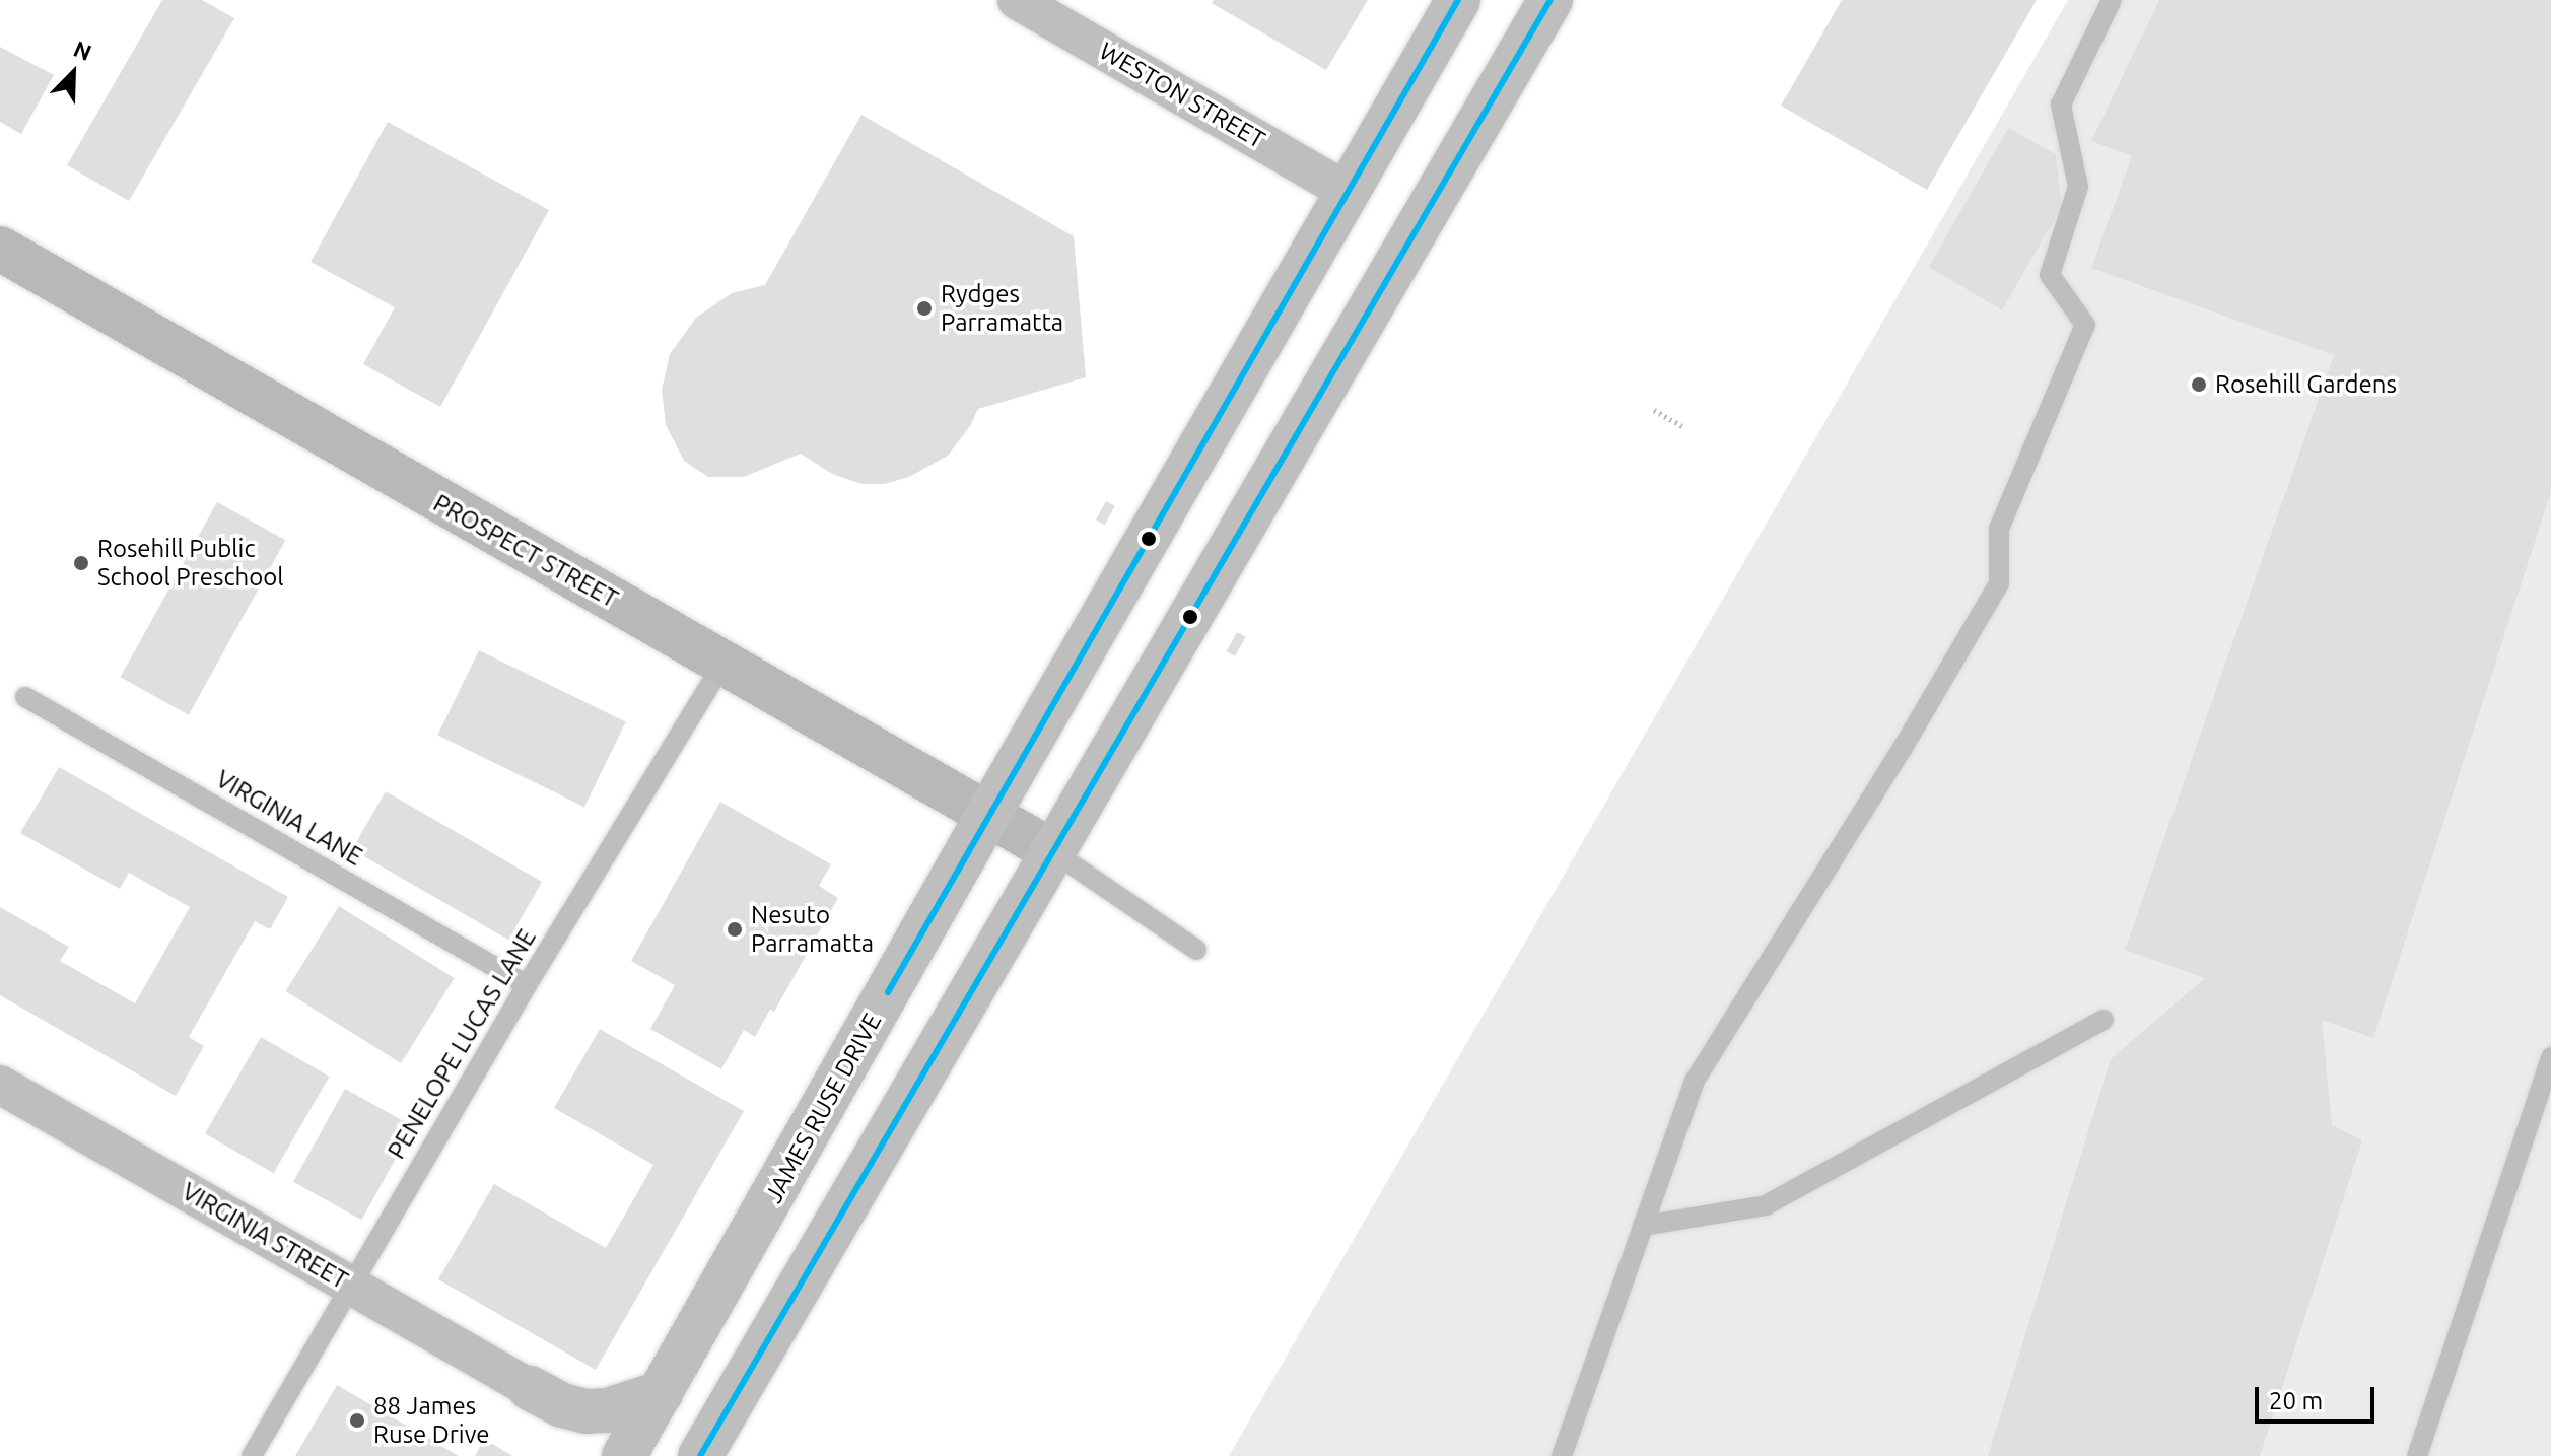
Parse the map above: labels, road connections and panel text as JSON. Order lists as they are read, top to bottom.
{
  "streets": {
    "main road": ["JAMES RUSE DRIVE"],
    "street": ["WESTON STREET", "PROSPECT STREET", "VIRGINIA STREET"],
    "lane": ["VIRGINIA LANE", "PENELOPE LUCAS LANE"]
  },
  "crossings": [
    ["WESTON STREET", "JAMES RUSE DRIVE"],
    ["PROSPECT STREET", "PENELOPE LUCAS LANE"],
    ["PROSPECT STREET", "JAMES RUSE DRIVE"],
    ["VIRGINIA LANE", "PENELOPE LUCAS LANE"],
    ["PENELOPE LUCAS LANE", "VIRGINIA STREET"]
  ],
  "places": [
    "Rydges Parramatta",
    "Rosehill Gardens",
    "Rosehill Public School Preschool",
    "Nesuto Parramatta",
    "88 James Ruse Drive"
  ],
  "scale_bar": "20 m",
  "north": "top right"
}
